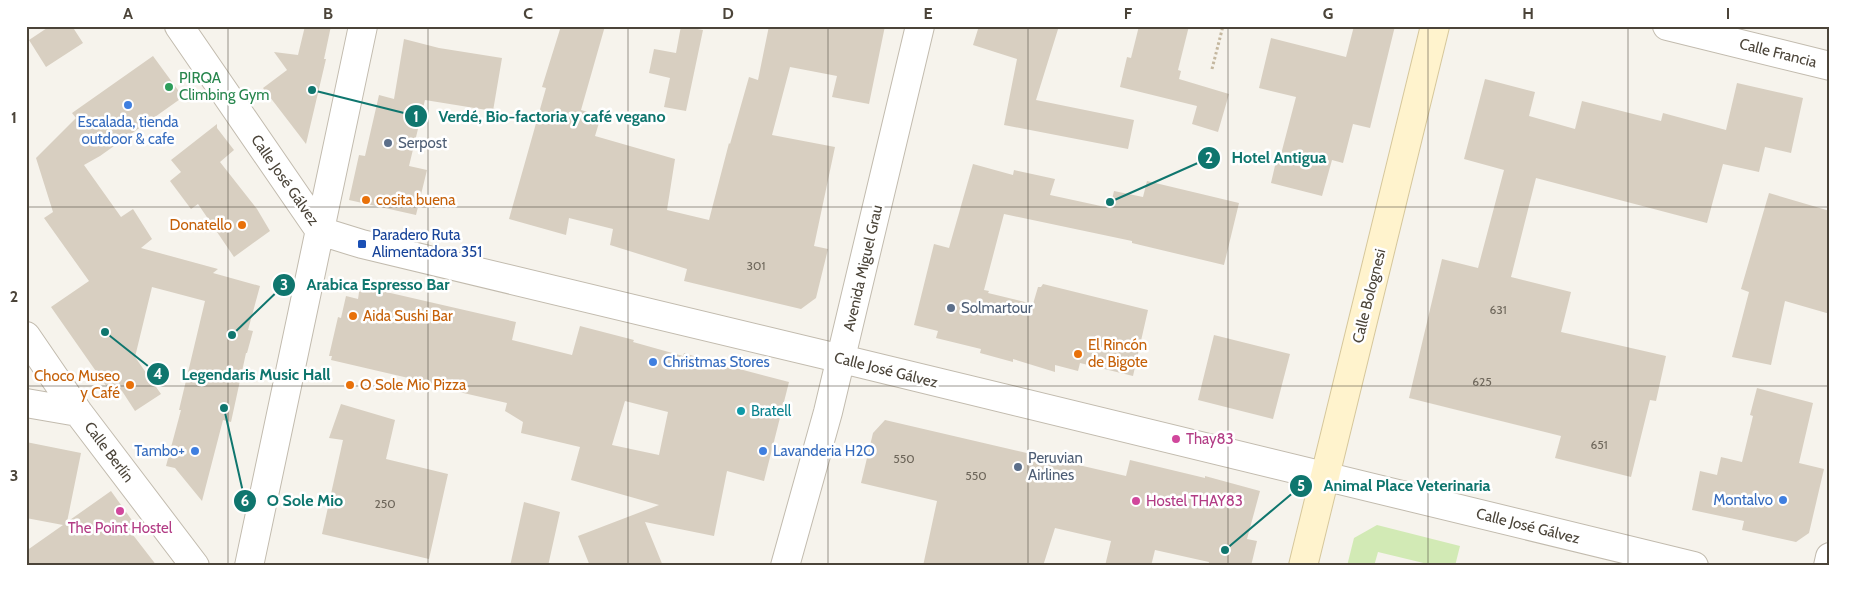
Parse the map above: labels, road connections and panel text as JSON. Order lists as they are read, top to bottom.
{
  "streets": {
    "main road": ["Calle Bolognesi"],
    "street": [
      "Calle Francia",
      "Calle José Gálvez",
      "Avenida Miguel Grau",
      "Calle Berlín"
    ]
  },
  "crossings": [
    ["Calle José Gálvez", "Avenida Miguel Grau"],
    ["Calle José Gálvez", "Calle Bolognesi"]
  ],
  "places": {
    "other": [
      "PIRQA Climbing Gym",
      "Verdé, Bio-factoria y café vegano",
      "Escalada, tienda outdoor & cafe",
      "Serpost",
      "cosita buena",
      "Hotel Antigua",
      "Donatello",
      "Solmartour",
      "Aida Sushi Bar",
      "Legendaris Music Hall",
      "Arabica Espresso Bar",
      "El Rincón de Bigote",
      "Christmas Stores",
      "Choco Museo y Café",
      "O Sole Mio Pizza",
      "O Sole Mio",
      "Bratell",
      "Thay83",
      "Tambo+",
      "Lavanderia H2O",
      "Peruvian Airlines",
      "Montalvo",
      "Hostel THAY83",
      "The Point Hostel",
      "Animal Place Veterinaria"
    ],
    "transit": ["Paradero Ruta Alimentadora 351"]
  },
  "house_numbers": [
    "301",
    "631",
    "625",
    "651",
    "550",
    "550",
    "250"
  ],
  "grid": {
    "columns": [
      "A",
      "B",
      "C",
      "D",
      "E",
      "F",
      "G",
      "H",
      "I"
    ],
    "rows": ["1", "2", "3"]
  }
}
